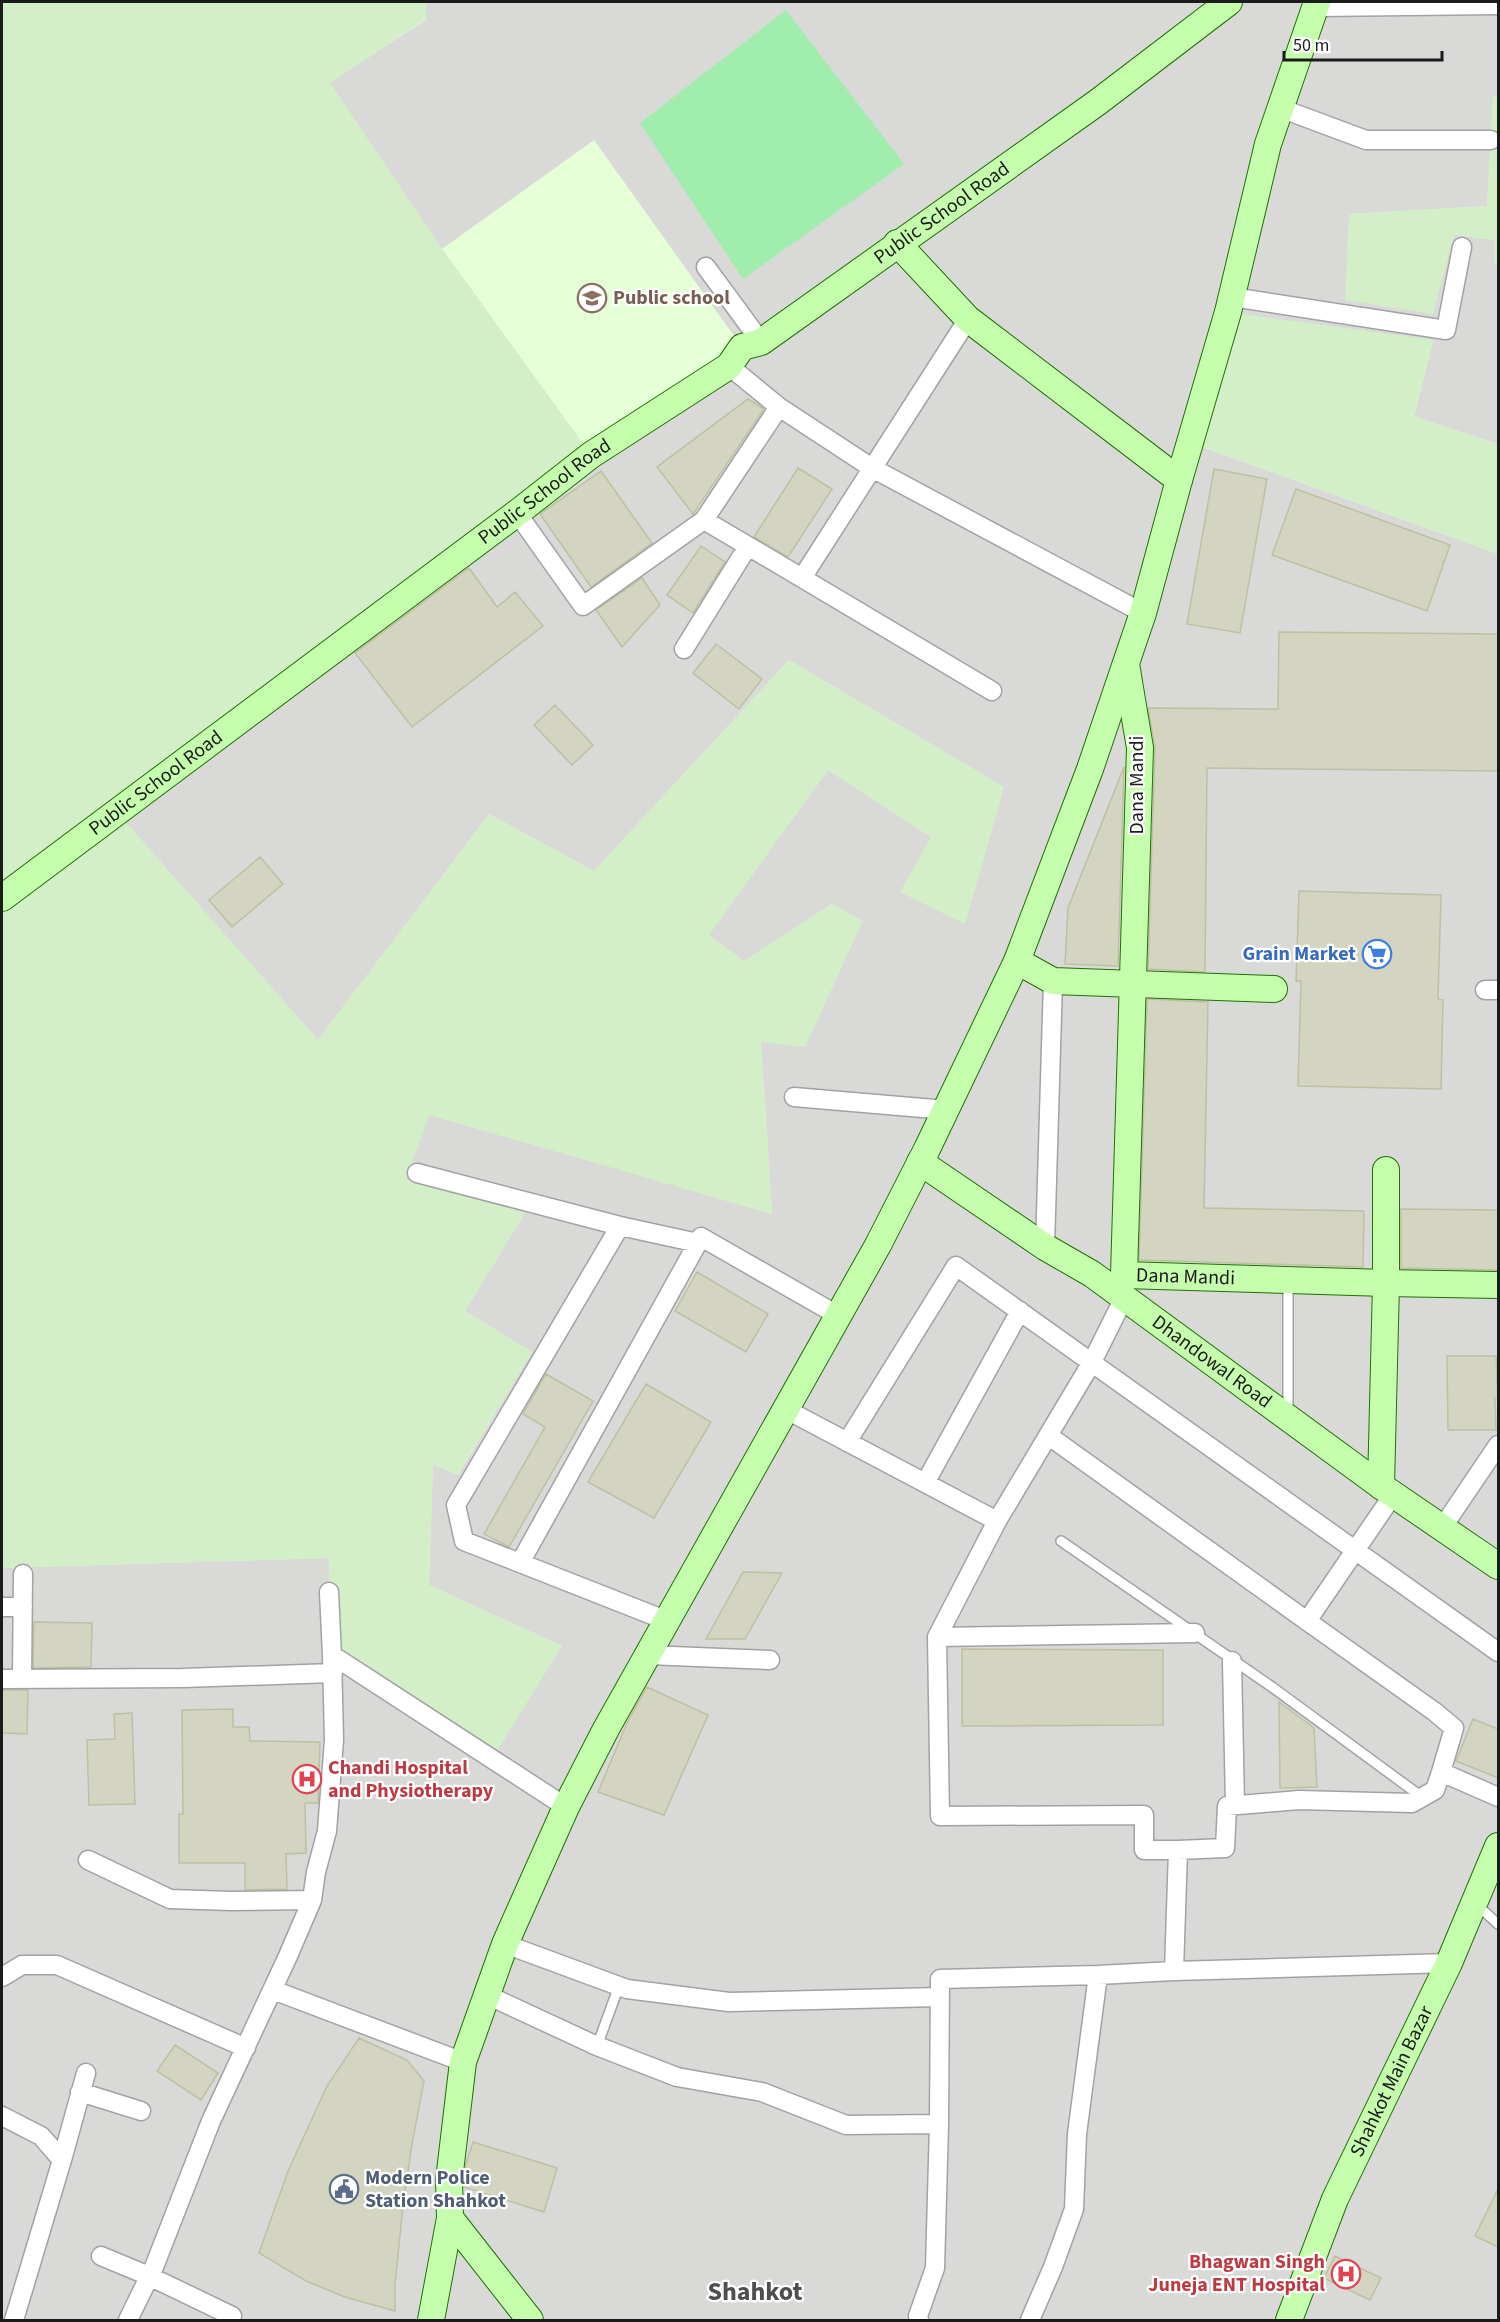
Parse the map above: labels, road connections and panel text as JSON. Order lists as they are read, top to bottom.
{
  "streets": {
    "street": [
      "Public School Road",
      "Dana Mandi",
      "Dhandowal Road",
      "Shahkot Main Bazar"
    ]
  },
  "crossings": [
    ["Dana Mandi", "Dhandowal Road"]
  ],
  "districts": ["Shahkot"],
  "places": {
    "school or university": ["Public school"],
    "supermarket": ["Grain Market"],
    "hospital": ["Chandi Hospital and Physiotherapy", "Bhagwan Singh Juneja ENT Hospital"],
    "public building": ["Modern Police Station Shahkot"]
  },
  "scale_bar": "50 m"
}
